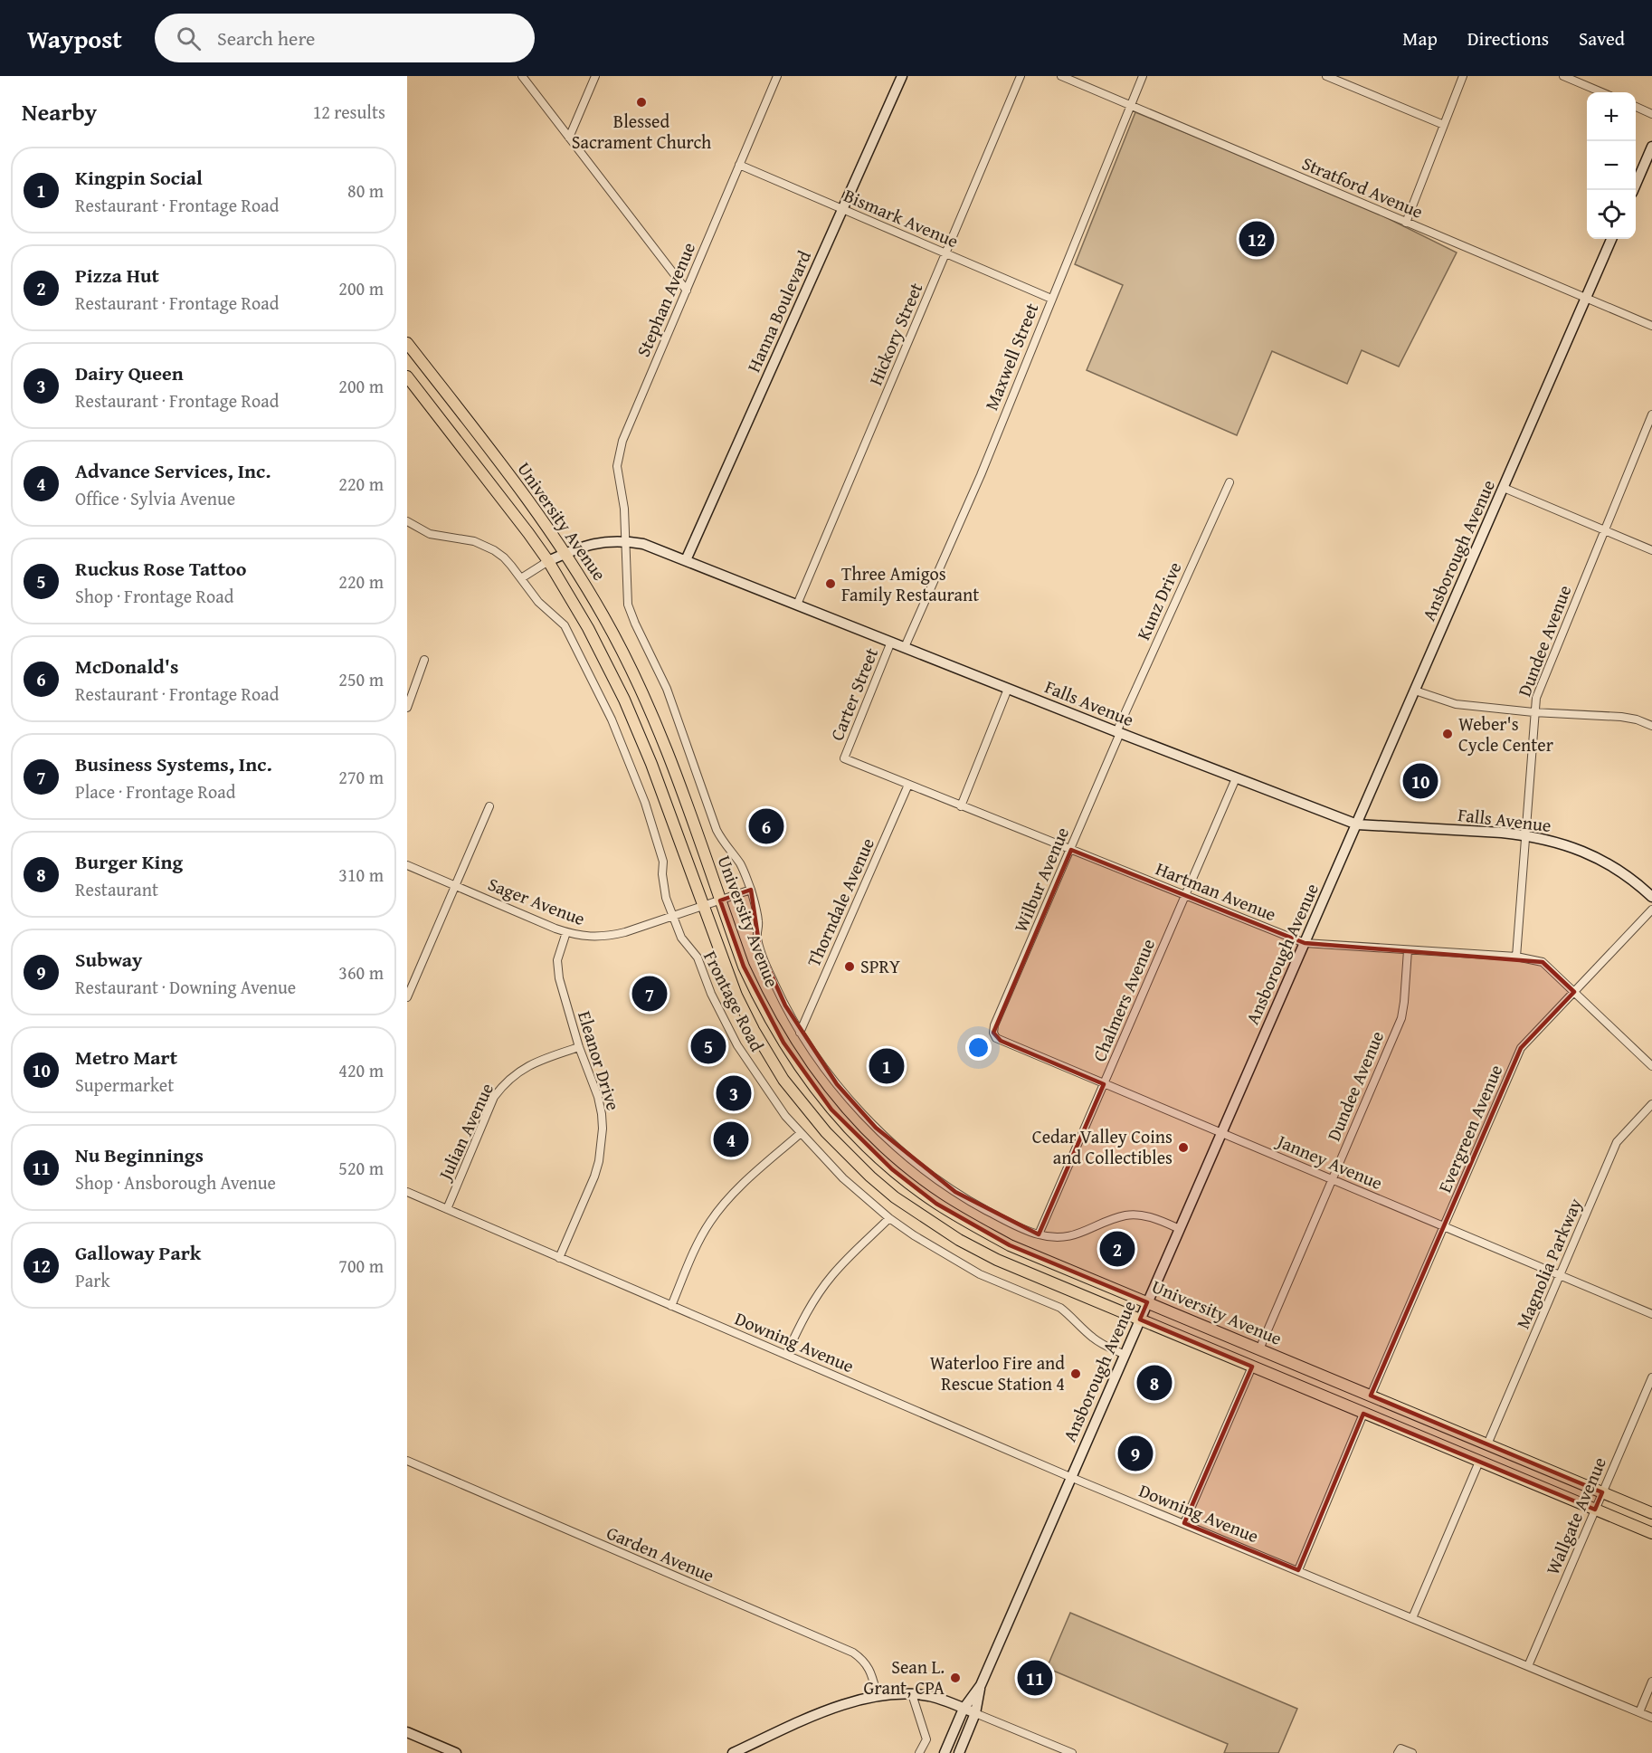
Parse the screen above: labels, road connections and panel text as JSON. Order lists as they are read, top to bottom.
{
  "streets": {
    "main road": ["University Avenue"],
    "street": [
      "Stratford Avenue",
      "Bismark Avenue",
      "Stephan Avenue",
      "Hanna Boulevard",
      "Hickory Street",
      "Maxwell Street",
      "Ansborough Avenue",
      "Kunz Drive",
      "Dundee Avenue",
      "Carter Street",
      "Falls Avenue",
      "Wilbur Avenue",
      "Hartman Avenue",
      "Sager Avenue",
      "Thorndale Avenue",
      "Chalmers Avenue",
      "Frontage Road",
      "Eleanor Drive",
      "Evergreen Avenue",
      "Julian Avenue",
      "Janney Avenue",
      "Magnolia Parkway",
      "Downing Avenue",
      "Wallgate Avenue",
      "Garden Avenue"
    ]
  },
  "crossings": [
    ["Stratford Avenue", "Maxwell Street"],
    ["Stratford Avenue", "Ansborough Avenue"],
    ["Bismark Avenue", "Stephan Avenue"],
    ["Bismark Avenue", "Hanna Boulevard"],
    ["Bismark Avenue", "Hickory Street"],
    ["Bismark Avenue", "Maxwell Street"],
    ["Stephan Avenue", "Falls Avenue"],
    ["Hanna Boulevard", "Falls Avenue"],
    ["Hickory Street", "Falls Avenue"],
    ["Maxwell Street", "Falls Avenue"],
    ["University Avenue", "Ansborough Avenue"],
    ["University Avenue", "Dundee Avenue"],
    ["University Avenue", "Falls Avenue"],
    ["University Avenue", "Sager Avenue"],
    ["University Avenue", "Evergreen Avenue"],
    ["University Avenue", "Magnolia Parkway"],
    ["University Avenue", "Wallgate Avenue"],
    ["Ansborough Avenue", "Falls Avenue"],
    ["Ansborough Avenue", "Hartman Avenue"],
    ["Ansborough Avenue", "Frontage Road"],
    ["Ansborough Avenue", "Janney Avenue"],
    ["Ansborough Avenue", "Downing Avenue"],
    ["Kunz Drive", "Falls Avenue"],
    ["Kunz Drive", "Wilbur Avenue"],
    ["Dundee Avenue", "Falls Avenue"],
    ["Dundee Avenue", "Hartman Avenue"],
    ["Dundee Avenue", "Janney Avenue"],
    ["Carter Street", "Falls Avenue"],
    ["Carter Street", "Hartman Avenue"],
    ["Falls Avenue", "Wilbur Avenue"],
    ["Falls Avenue", "Chalmers Avenue"],
    ["Falls Avenue", "Frontage Road"],
    ["Wilbur Avenue", "Hartman Avenue"],
    ["Wilbur Avenue", "Janney Avenue"],
    ["Hartman Avenue", "Thorndale Avenue"],
    ["Hartman Avenue", "Chalmers Avenue"],
    ["Hartman Avenue", "Evergreen Avenue"],
    ["Sager Avenue", "Frontage Road"],
    ["Sager Avenue", "Eleanor Drive"],
    ["Chalmers Avenue", "Janney Avenue"],
    ["Eleanor Drive", "Julian Avenue"],
    ["Eleanor Drive", "Downing Avenue"],
    ["Evergreen Avenue", "Janney Avenue"],
    ["Julian Avenue", "Downing Avenue"],
    ["Janney Avenue", "Magnolia Parkway"],
    ["Downing Avenue", "Wallgate Avenue"]
  ],
  "places": [
    "Blessed Sacrament Church",
    "Three Amigos Family Restaurant",
    "Weber's Cycle Center",
    "SPRY",
    "Cedar Valley Coins and Collectibles",
    "Waterloo Fire and Rescue Station 4",
    "Sean L. Grant, CPA"
  ],
  "page": {
    "header": "Waypost",
    "search": "Search here",
    "nav": ["Map", "Directions", "Saved"],
    "heading": ["Nearby", "12 results"],
    "map_buttons": ["+", "−"],
    "list": [
      {
        "mark": "1",
        "name": "Kingpin Social",
        "note": "Restaurant · Frontage Road",
        "value": "80 m"
      },
      {
        "mark": "2",
        "name": "Pizza Hut",
        "note": "Restaurant · Frontage Road",
        "value": "200 m"
      },
      {
        "mark": "3",
        "name": "Dairy Queen",
        "note": "Restaurant · Frontage Road",
        "value": "200 m"
      },
      {
        "mark": "4",
        "name": "Advance Services, Inc.",
        "note": "Office · Sylvia Avenue",
        "value": "220 m"
      },
      {
        "mark": "5",
        "name": "Ruckus Rose Tattoo",
        "note": "Shop · Frontage Road",
        "value": "220 m"
      },
      {
        "mark": "6",
        "name": "McDonald's",
        "note": "Restaurant · Frontage Road",
        "value": "250 m"
      },
      {
        "mark": "7",
        "name": "Business Systems, Inc.",
        "note": "Place · Frontage Road",
        "value": "270 m"
      },
      {
        "mark": "8",
        "name": "Burger King",
        "note": "Restaurant",
        "value": "310 m"
      },
      {
        "mark": "9",
        "name": "Subway",
        "note": "Restaurant · Downing Avenue",
        "value": "360 m"
      },
      {
        "mark": "10",
        "name": "Metro Mart",
        "note": "Supermarket",
        "value": "420 m"
      },
      {
        "mark": "11",
        "name": "Nu Beginnings",
        "note": "Shop · Ansborough Avenue",
        "value": "520 m"
      },
      {
        "mark": "12",
        "name": "Galloway Park",
        "note": "Park",
        "value": "700 m"
      }
    ],
    "pins": [
      "12",
      "10",
      "6",
      "7",
      "5",
      "1",
      "3",
      "4",
      "2",
      "8",
      "9",
      "11"
    ]
  }
}
